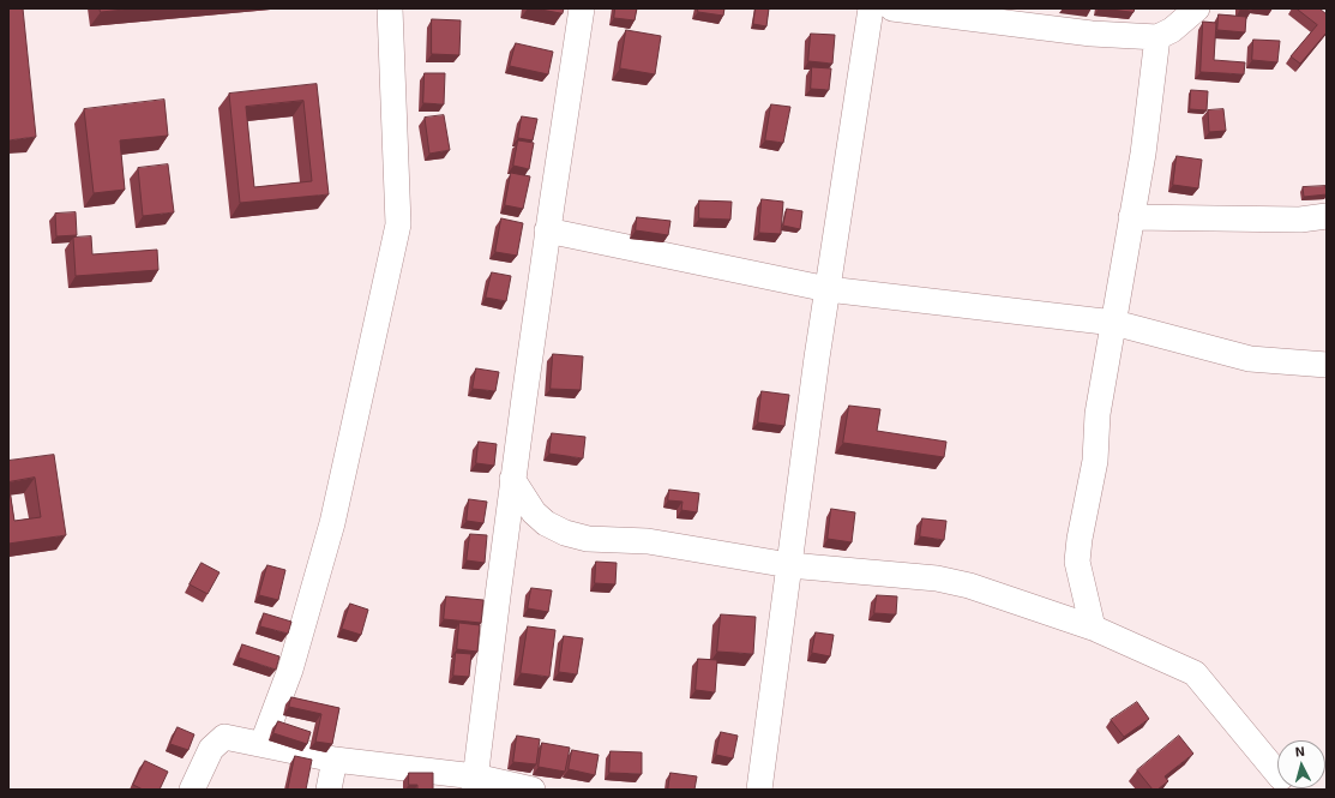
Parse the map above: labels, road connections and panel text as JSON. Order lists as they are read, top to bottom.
{
  "north": "top"
}
